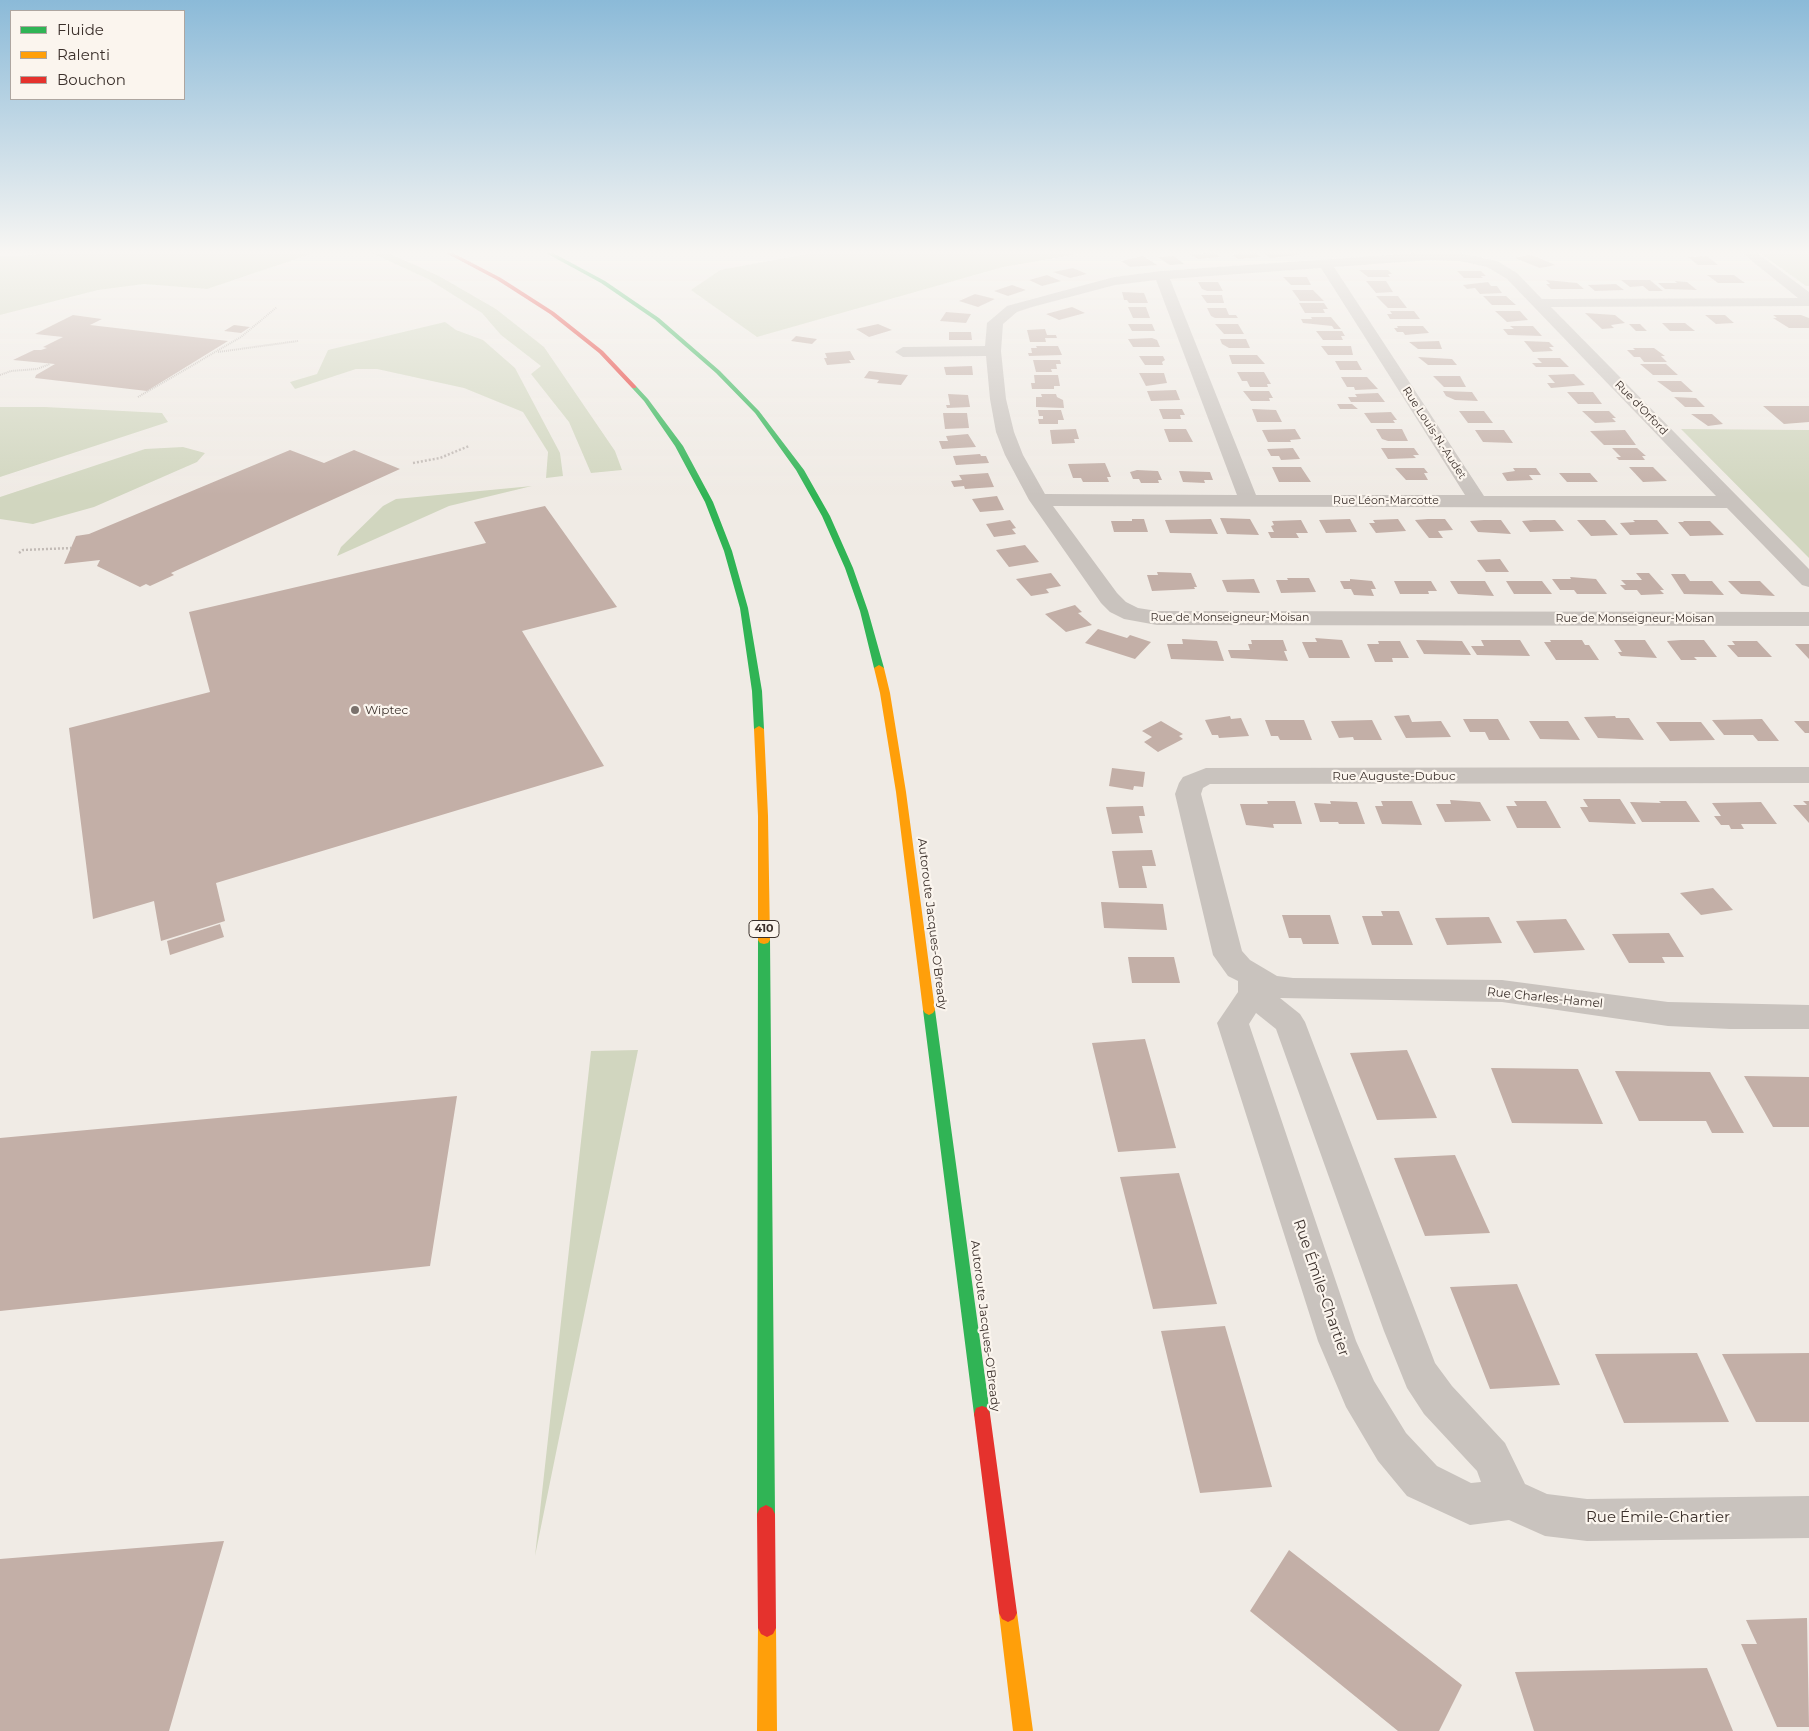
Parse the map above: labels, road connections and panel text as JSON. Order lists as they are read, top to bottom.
{
  "streets": {
    "highway": ["Autoroute Jacques-O'Bready", "410"],
    "street": [
      "Rue d'Orford",
      "Rue Louis-N.-Audet",
      "Rue Léon-Marcotte",
      "Rue de Monseigneur-Moisan",
      "Rue Auguste-Dubuc",
      "Rue Charles-Hamel",
      "Rue Émile-Chartier"
    ]
  },
  "crossings": [
    ["Rue d'Orford", "Rue Léon-Marcotte"],
    ["Rue Louis-N.-Audet", "Rue Léon-Marcotte"],
    ["Rue Léon-Marcotte", "Rue de Monseigneur-Moisan"],
    ["Rue Auguste-Dubuc", "Rue Charles-Hamel"],
    ["Rue Auguste-Dubuc", "Rue Émile-Chartier"],
    ["Rue Charles-Hamel", "Rue Émile-Chartier"]
  ],
  "places": ["Wiptec"],
  "legend": ["Fluide", "Ralenti", "Bouchon"]
}
